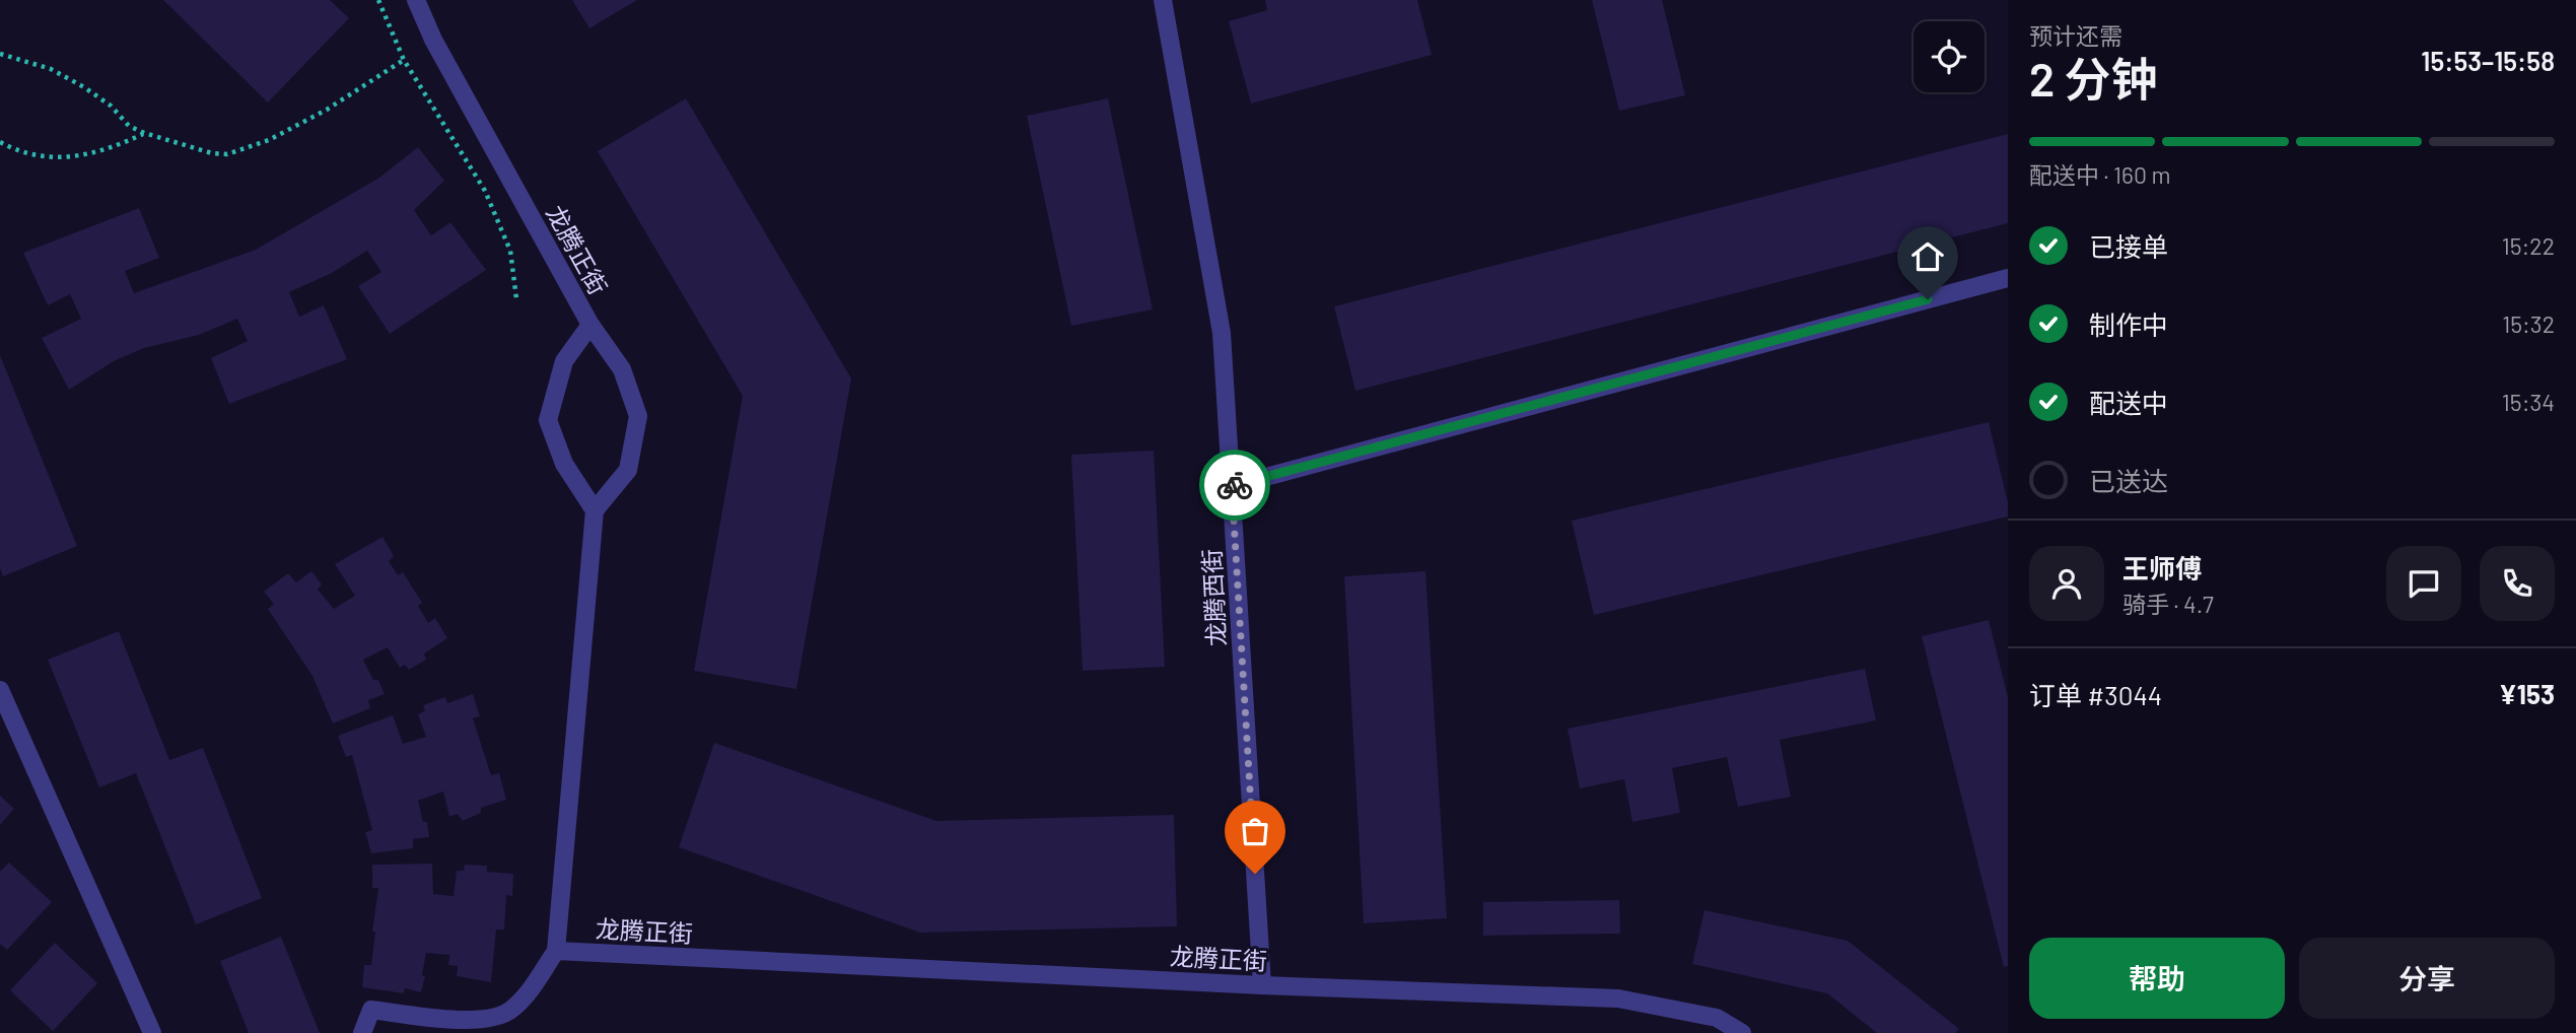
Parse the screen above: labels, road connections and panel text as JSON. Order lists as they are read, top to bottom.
{
  "streets": {
    "street": ["龙腾正街", "龙腾西街"]
  },
  "crossings": [
    ["龙腾正街", "龙腾西街"]
  ],
  "page": {
    "heading": ["2 分钟", "预计还需", "15:53–15:58"],
    "panel": [
      "王师傅",
      "骑手 · 4.7",
      "订单 #3044",
      "¥153"
    ],
    "bar": "配送中 · 160 m",
    "list": [
      ["已接单", "15:22"],
      ["制作中", "15:32"],
      ["配送中", "15:34"],
      "已送达"
    ],
    "buttons": ["帮助", "分享"]
  }
}
